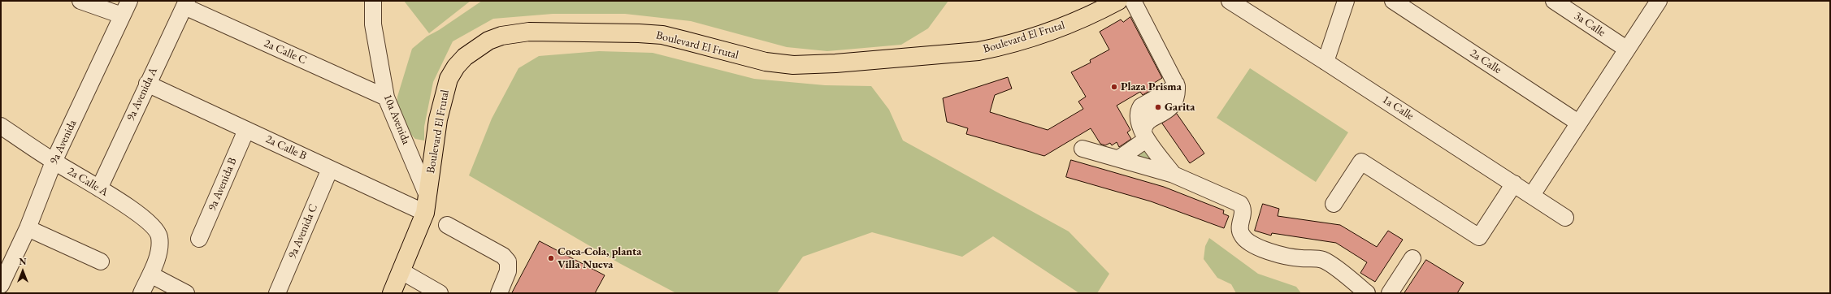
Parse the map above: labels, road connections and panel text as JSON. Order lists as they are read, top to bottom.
{
  "streets": {
    "main road": ["Boulevard El Frutal"],
    "street": [
      "3a Calle",
      "2a Calle C",
      "2a Calle",
      "9a Avenida A",
      "1a Calle",
      "10a Avenida",
      "9a Avenida",
      "2a Calle B",
      "2a Calle A",
      "9a Avenida B",
      "9a Avenida C"
    ]
  },
  "crossings": [
    ["Boulevard El Frutal", "10a Avenida"],
    ["Boulevard El Frutal", "2a Calle B"],
    ["2a Calle C", "9a Avenida A"],
    ["2a Calle C", "10a Avenida"],
    ["9a Avenida A", "2a Calle B"],
    ["9a Avenida A", "2a Calle A"],
    ["10a Avenida", "2a Calle B"],
    ["9a Avenida", "2a Calle A"],
    ["2a Calle B", "9a Avenida B"],
    ["2a Calle B", "9a Avenida C"]
  ],
  "places": ["Plaza Prisma", "Garita", "Coca-Cola, planta Villa Nueva"],
  "north": "top"
}
